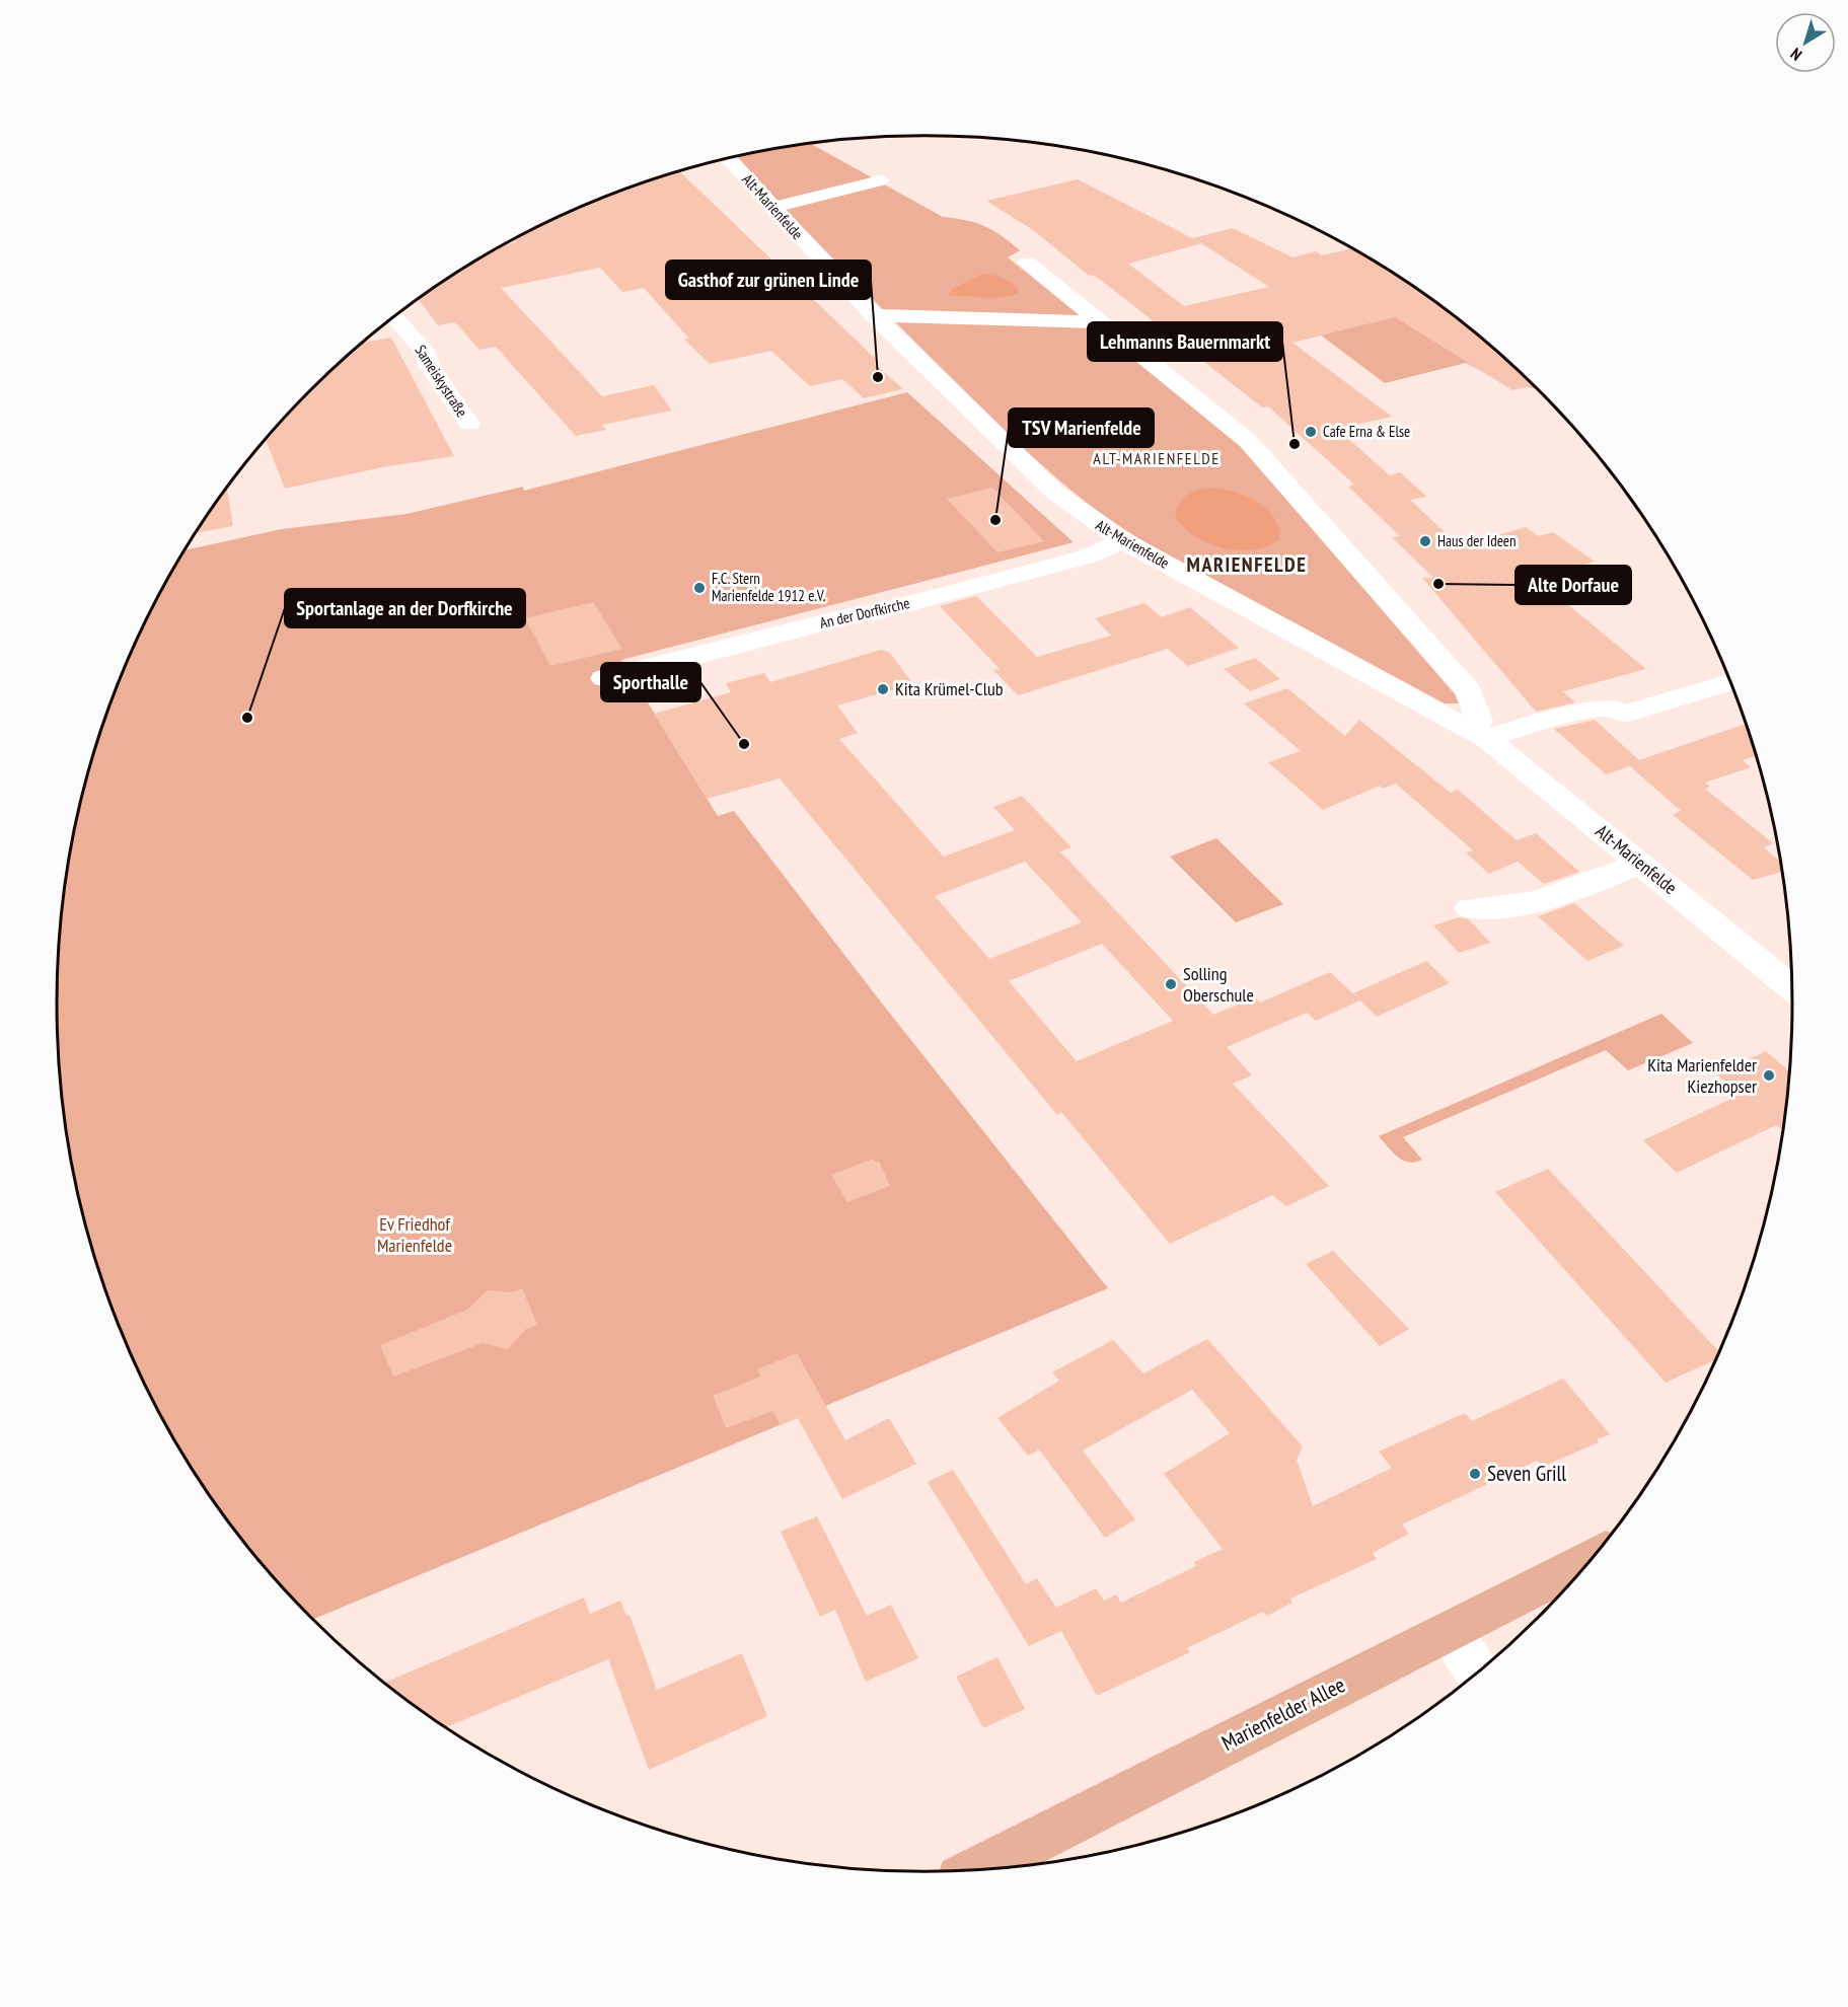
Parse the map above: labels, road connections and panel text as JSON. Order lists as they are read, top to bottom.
{
  "streets": {
    "main road": ["Marienfelder Allee"],
    "street": ["Alt-Marienfelde", "Sameiskystraße", "An der Dorfkirche"]
  },
  "crossings": [
    ["Alt-Marienfelde", "An der Dorfkirche"]
  ],
  "districts": ["ALT-MARIENFELDE", "MARIENFELDE"],
  "parks": ["Ev Friedhof Marienfelde"],
  "places": [
    "Gasthof zur grünen Linde",
    "Cafe Erna & Else",
    "Lehmanns Bauernmarkt",
    "TSV Marienfelde",
    "Haus der Ideen",
    "Alte Dorfaue",
    "F.C. Stern Marienfelde 1912 e.V.",
    "Kita Krümel-Club",
    "Sportanlage an der Dorfkirche",
    "Sporthalle",
    "Solling Oberschule",
    "Kita Marienfelder Kiezhopser",
    "Seven Grill"
  ],
  "north": "bottom left"
}
